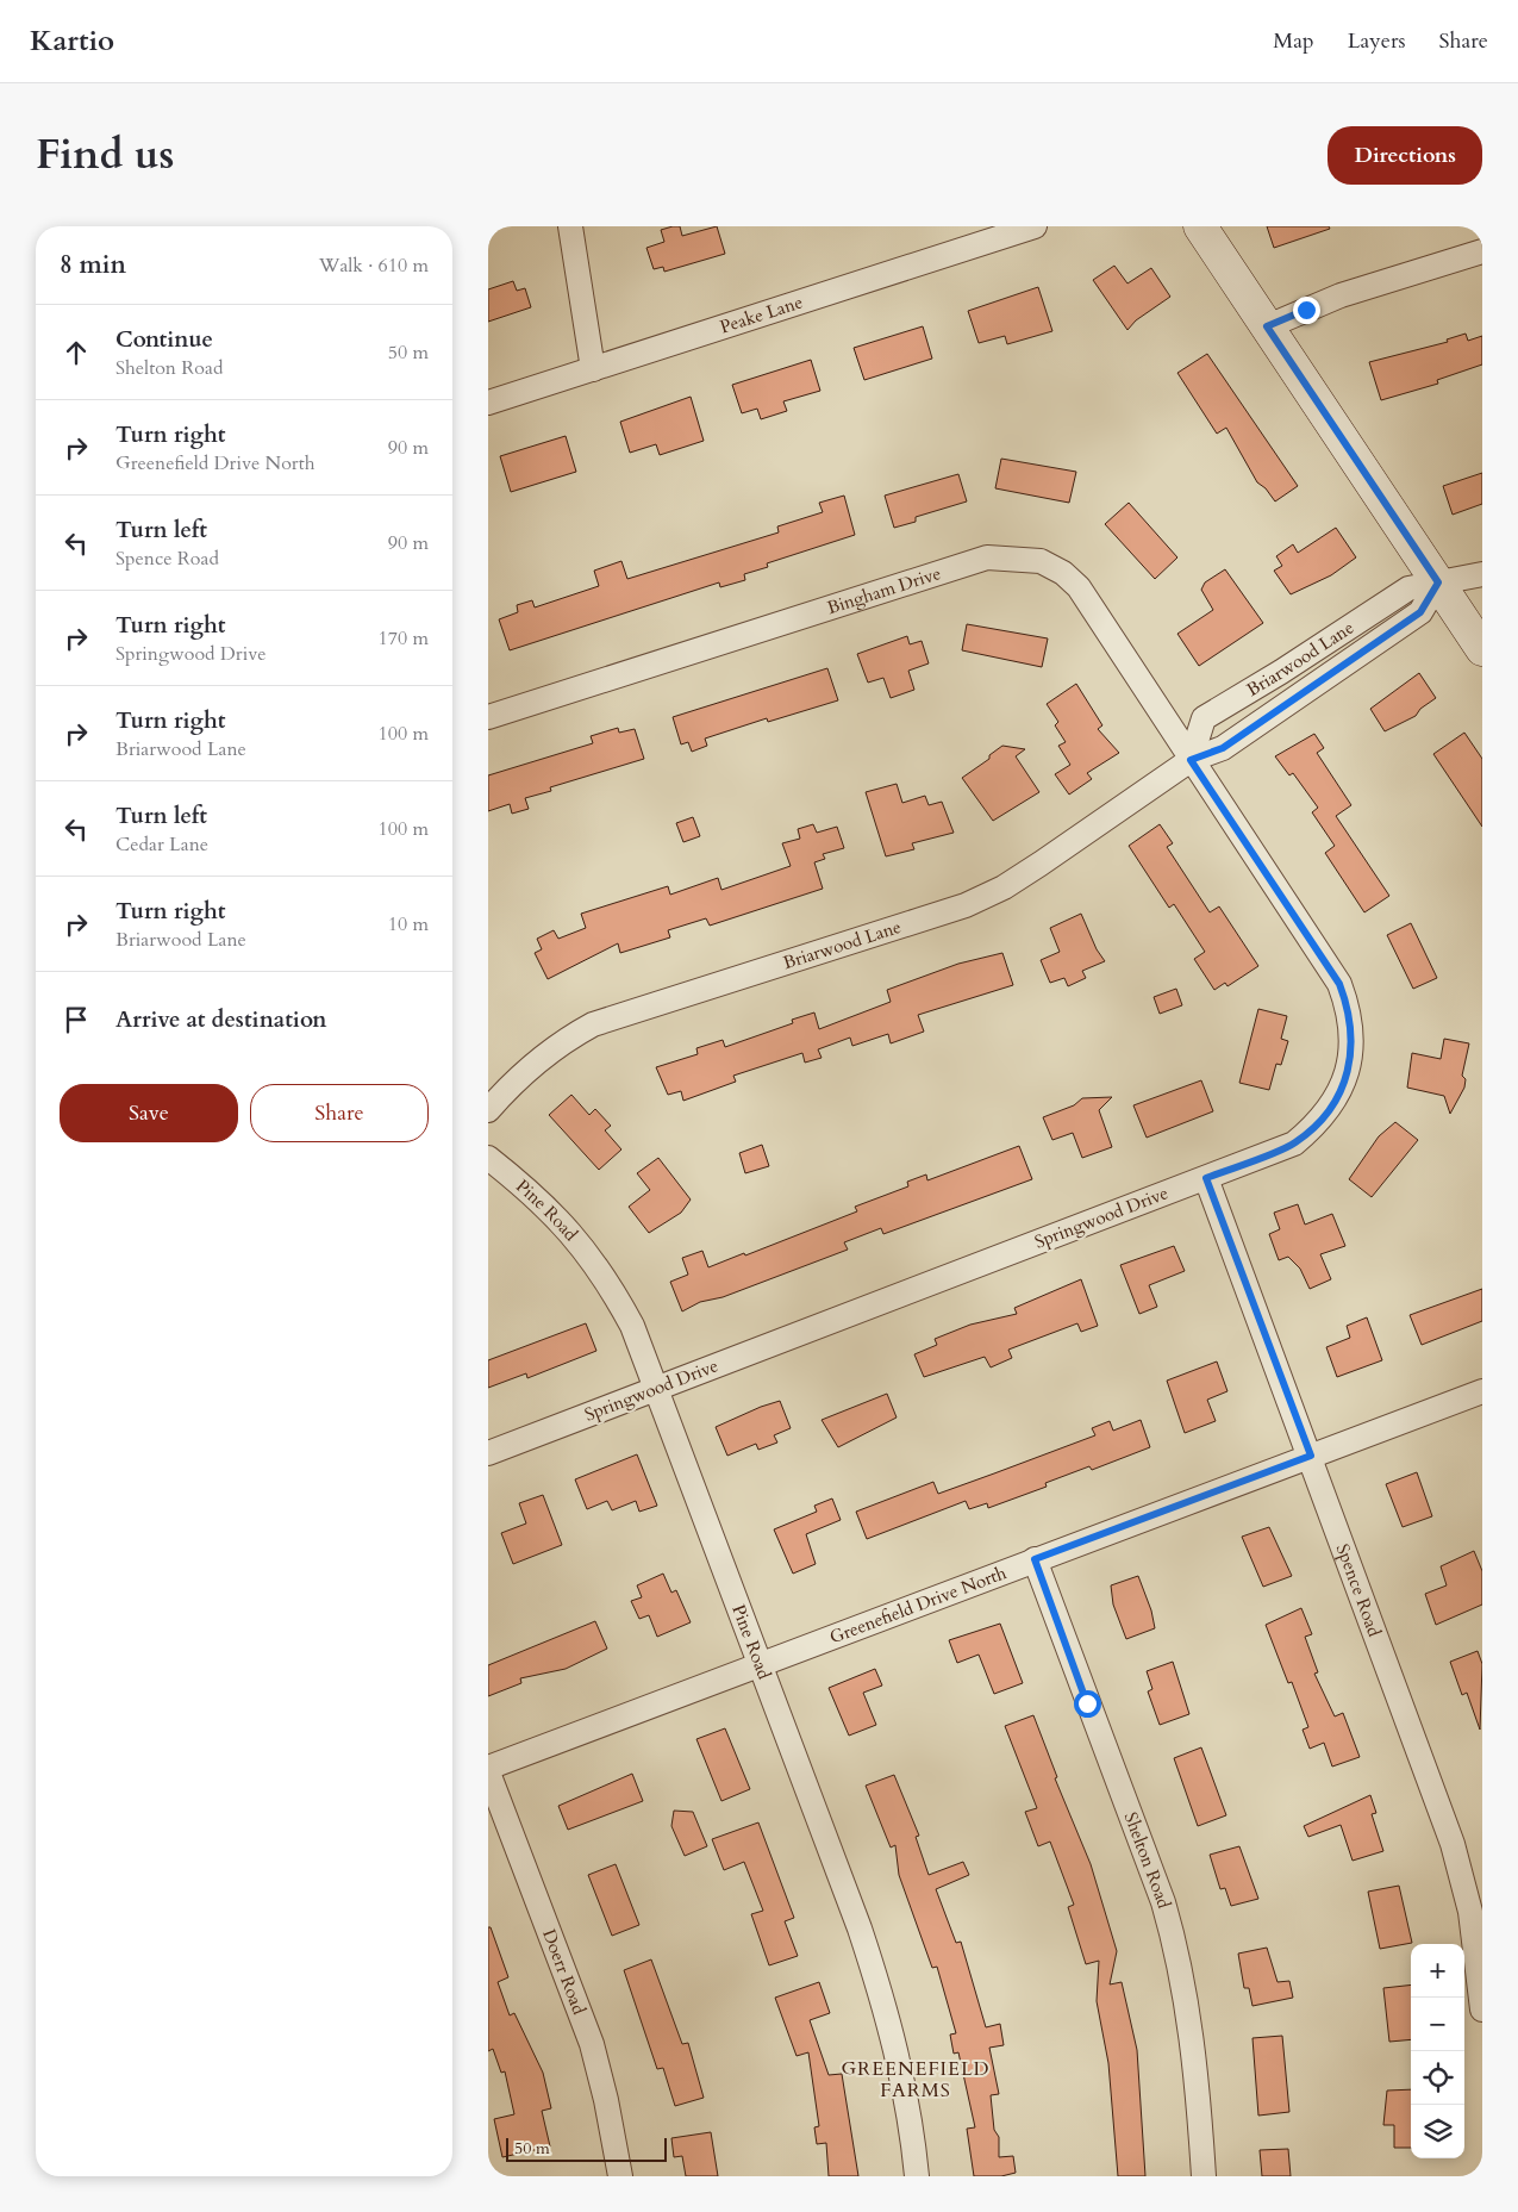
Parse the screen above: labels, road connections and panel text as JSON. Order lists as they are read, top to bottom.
{
  "streets": {
    "street": [
      "Peake Lane",
      "Bingham Drive",
      "Briarwood Lane",
      "Pine Road",
      "Springwood Drive",
      "Spence Road",
      "Greenefield Drive North",
      "Shelton Road",
      "Doerr Road"
    ]
  },
  "crossings": [
    ["Bingham Drive", "Briarwood Lane"],
    ["Bingham Drive", "Springwood Drive"],
    ["Briarwood Lane", "Springwood Drive"],
    ["Pine Road", "Springwood Drive"],
    ["Pine Road", "Greenefield Drive North"],
    ["Springwood Drive", "Spence Road"],
    ["Spence Road", "Greenefield Drive North"],
    ["Greenefield Drive North", "Shelton Road"]
  ],
  "districts": ["GREENEFIELD FARMS"],
  "scale_bar": "50 m",
  "page": {
    "header": "Kartio",
    "nav": ["Map", "Layers", "Share"],
    "title": "Find us",
    "buttons": [
      "Directions",
      ["Save", "Share"]
    ],
    "heading": ["8 min", "Walk · 610 m"],
    "list": [
      ["Continue", "Shelton Road", "50 m"],
      ["Turn right", "Greenefield Drive North", "90 m"],
      ["Turn left", "Spence Road", "90 m"],
      ["Turn right", "Springwood Drive", "170 m"],
      ["Turn right", "Briarwood Lane", "100 m"],
      ["Turn left", "Cedar Lane", "100 m"],
      ["Turn right", "Briarwood Lane", "10 m"],
      "Arrive at destination"
    ],
    "map_buttons": ["+", "−"],
    "scale": "50 m"
  }
}
